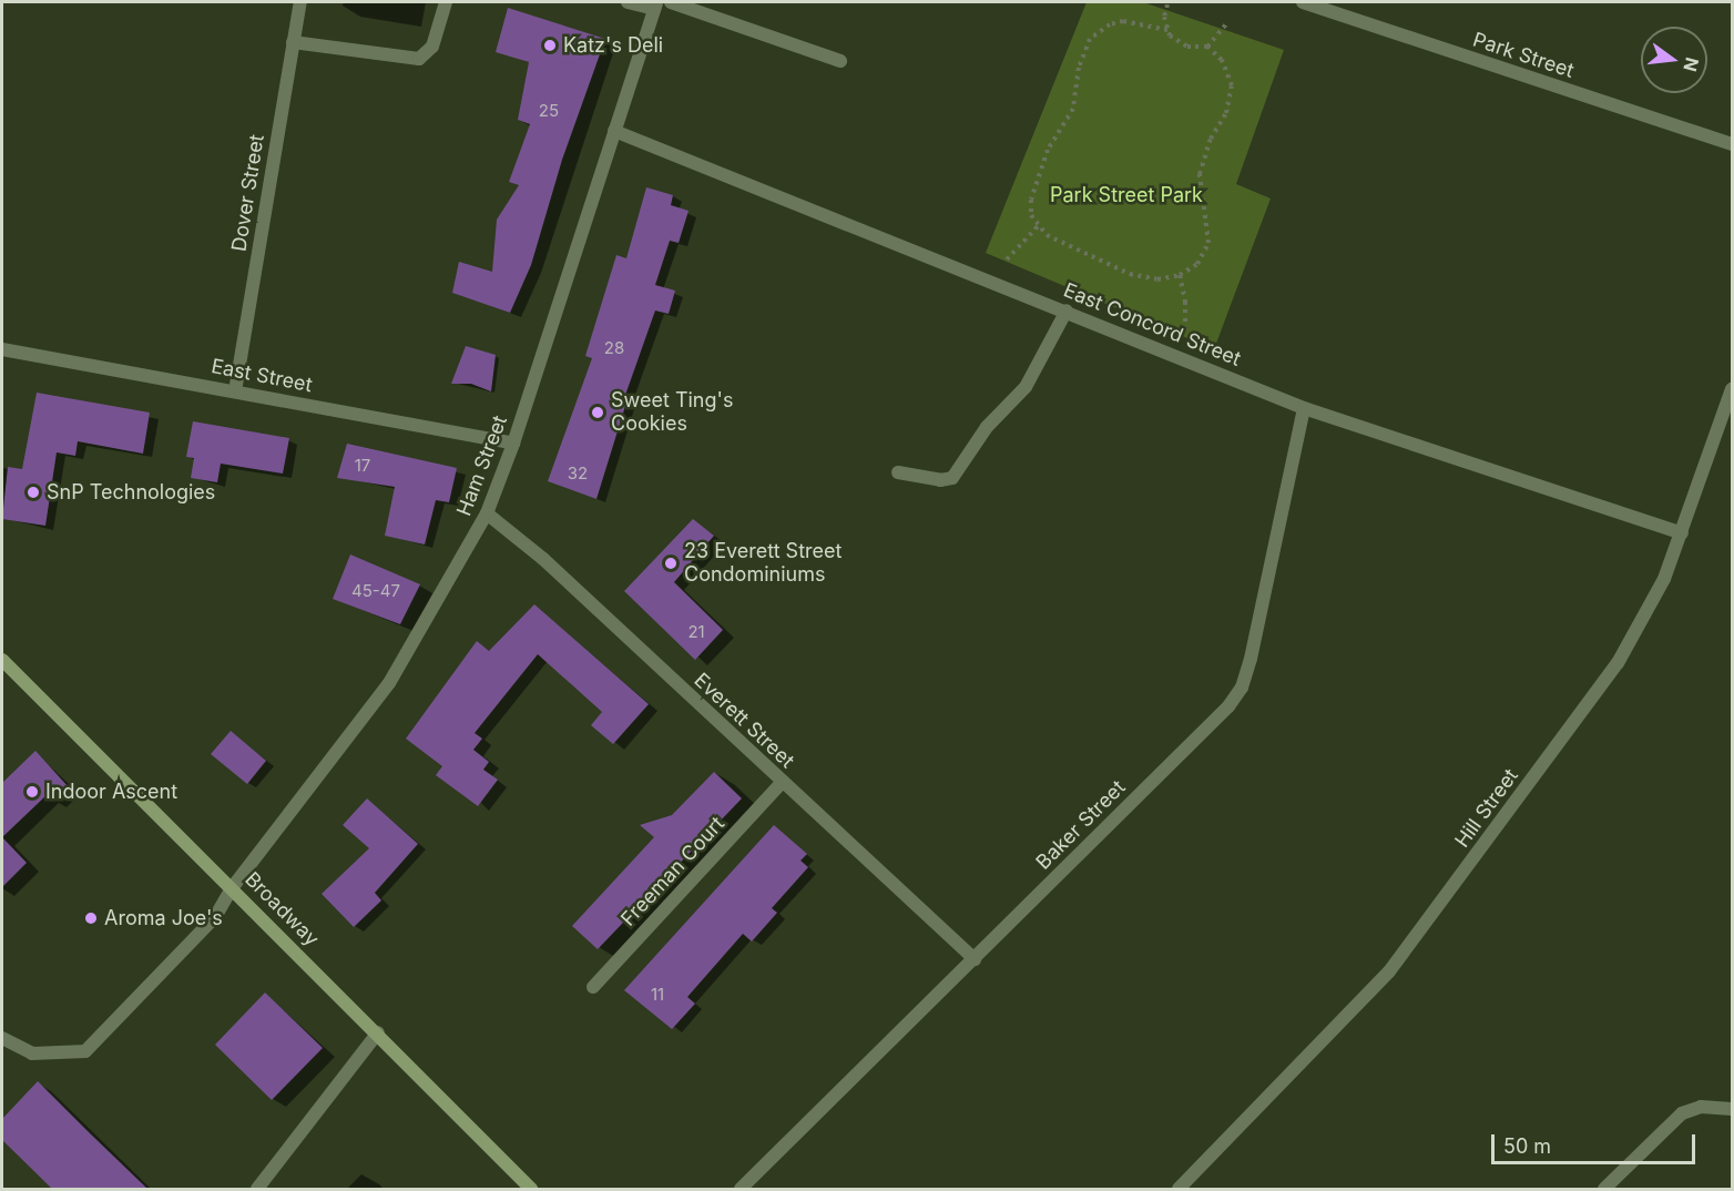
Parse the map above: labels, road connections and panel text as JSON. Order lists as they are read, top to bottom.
{
  "streets": {
    "street": [
      "Park Street",
      "Dover Street",
      "East Concord Street",
      "East Street",
      "Ham Street",
      "Everett Street",
      "Hill Street",
      "Baker Street",
      "Freeman Court",
      "Broadway"
    ]
  },
  "crossings": [
    ["Dover Street", "East Street"],
    ["East Concord Street", "Ham Street"],
    ["East Concord Street", "Hill Street"],
    ["East Concord Street", "Baker Street"],
    ["East Street", "Ham Street"],
    ["Ham Street", "Everett Street"],
    ["Ham Street", "Broadway"],
    ["Everett Street", "Baker Street"],
    ["Everett Street", "Freeman Court"]
  ],
  "parks": ["Park Street Park"],
  "places": [
    "Katz's Deli",
    "Sweet Ting's Cookies",
    "SnP Technologies",
    "23 Everett Street Condominiums",
    "Indoor Ascent",
    "Aroma Joe's"
  ],
  "house_numbers": [
    "25",
    "28",
    "17",
    "32",
    "45-47",
    "21",
    "11"
  ],
  "scale_bar": "50 m",
  "north": "right"
}
